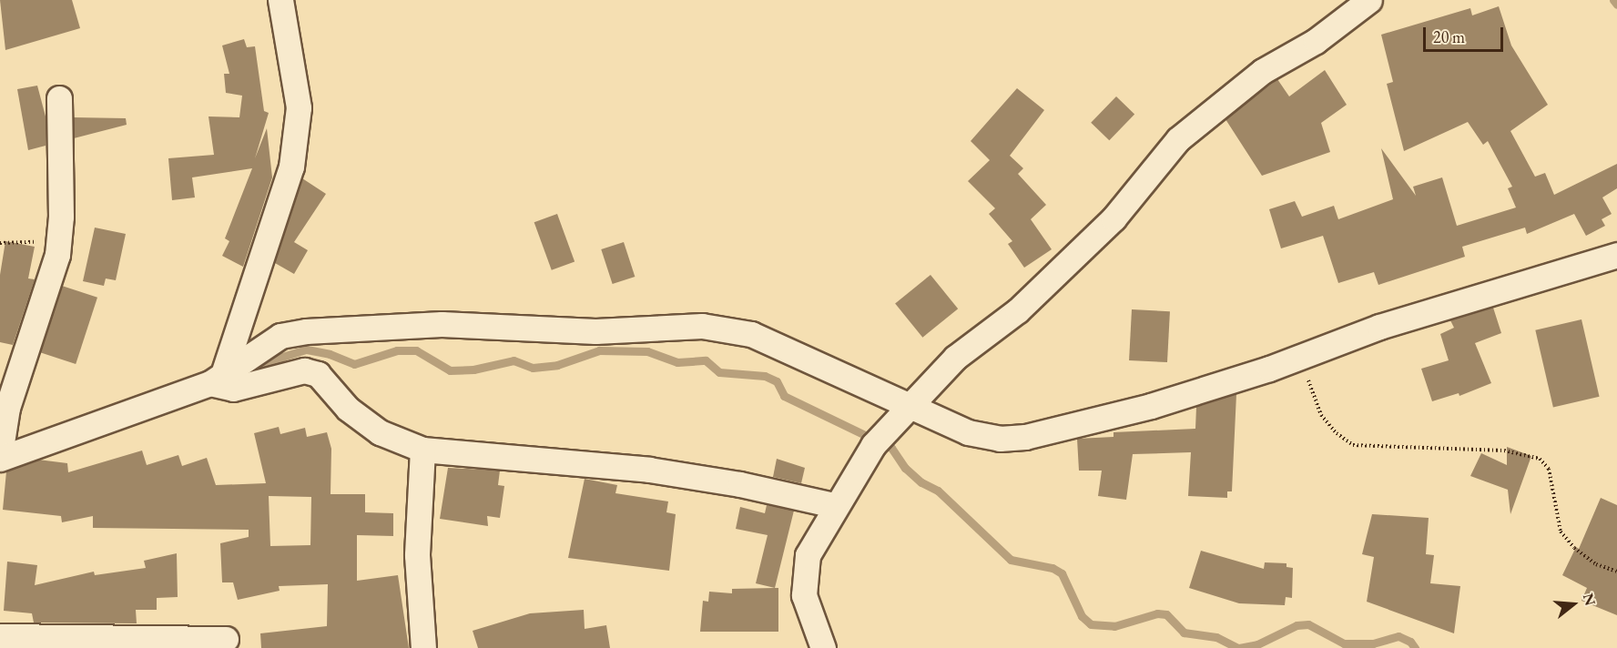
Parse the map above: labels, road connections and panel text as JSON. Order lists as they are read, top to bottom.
{
  "scale_bar": "20 m",
  "north": "right"
}
